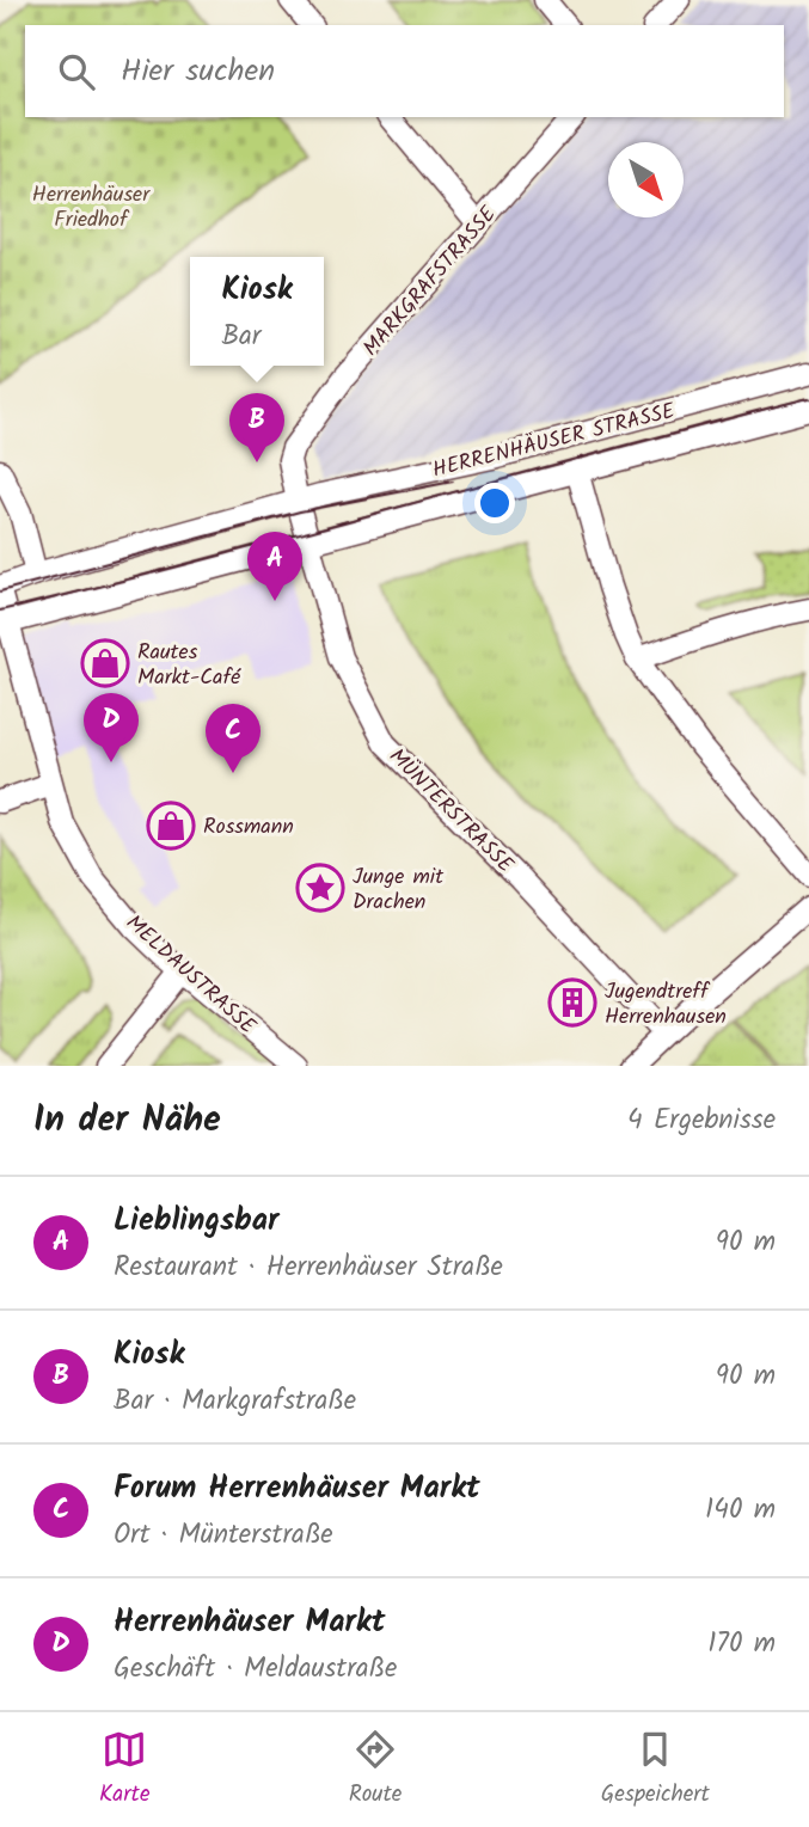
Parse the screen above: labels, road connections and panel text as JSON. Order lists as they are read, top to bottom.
{
  "streets": {
    "street": [
      "MARKGRAFSTRASSE",
      "HERRENHÄUSER STRASSE",
      "MÜNTERSTRASSE",
      "MELDAUSTRASSE"
    ]
  },
  "crossings": [
    ["MARKGRAFSTRASSE", "HERRENHÄUSER STRASSE"],
    ["HERRENHÄUSER STRASSE", "MÜNTERSTRASSE"],
    ["HERRENHÄUSER STRASSE", "MELDAUSTRASSE"]
  ],
  "parks": ["Herrenhäuser Friedhof"],
  "places": {
    "shop": ["Rautes Markt-Café", "Rossmann"],
    "place": ["Junge mit Drachen"],
    "building": ["Jugendtreff Herrenhausen"]
  },
  "north": "bottom right",
  "page": {
    "search": "Hier suchen",
    "popup": ["Kiosk", "Bar"],
    "pins": [
      "B",
      "A",
      "D",
      "C"
    ],
    "heading": ["In der Nähe", "4 Ergebnisse"],
    "list": [
      {
        "mark": "A",
        "name": "Lieblingsbar",
        "note": "Restaurant · Herrenhäuser Straße",
        "value": "90 m"
      },
      {
        "mark": "B",
        "name": "Kiosk",
        "note": "Bar · Markgrafstraße",
        "value": "90 m"
      },
      {
        "mark": "C",
        "name": "Forum Herrenhäuser Markt",
        "note": "Ort · Münterstraße",
        "value": "140 m"
      },
      {
        "mark": "D",
        "name": "Herrenhäuser Markt",
        "note": "Geschäft · Meldaustraße",
        "value": "170 m"
      }
    ],
    "nav": ["Karte", "Route", "Gespeichert"]
  }
}
